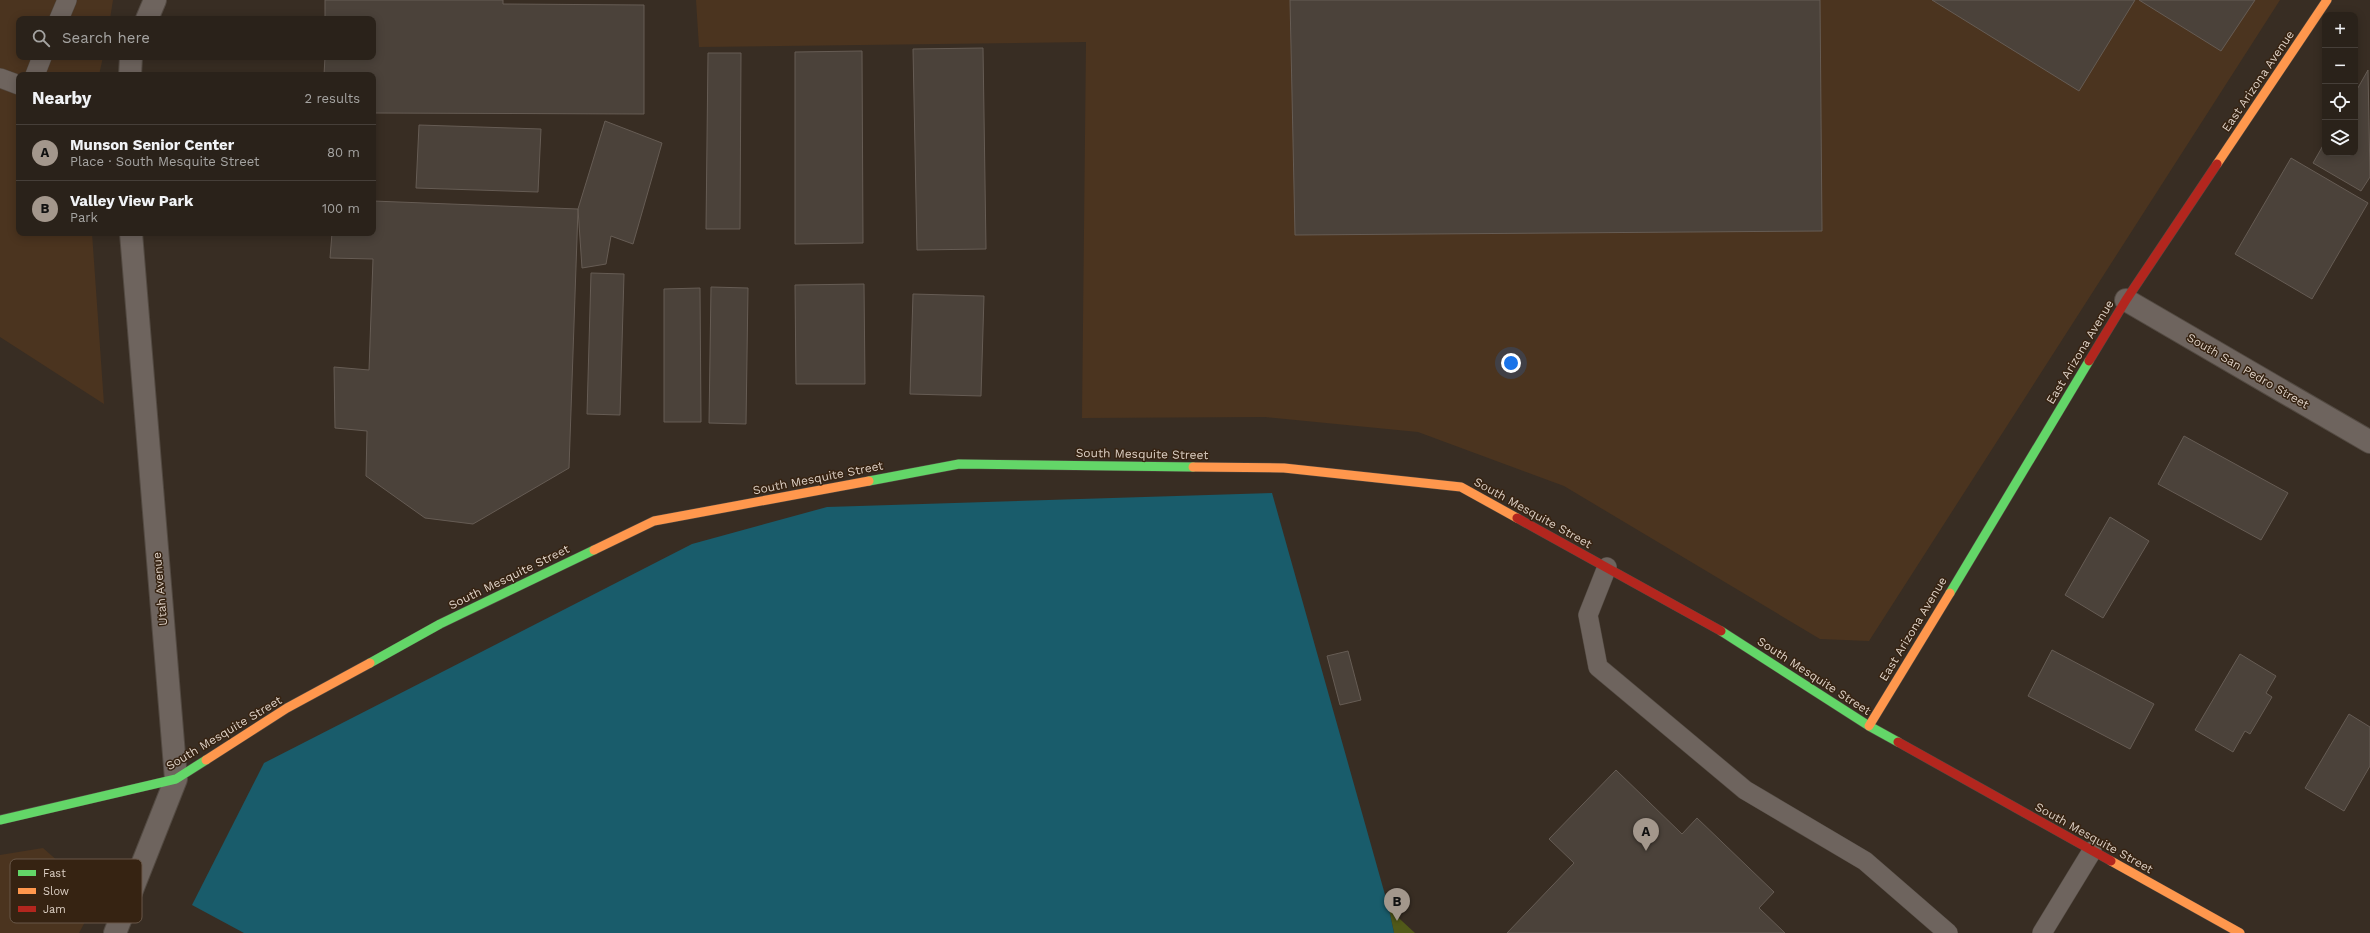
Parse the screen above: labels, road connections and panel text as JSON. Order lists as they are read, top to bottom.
{
  "streets": {
    "street": [
      "East Arizona Avenue",
      "South San Pedro Street",
      "South Mesquite Street",
      "Utah Avenue"
    ]
  },
  "crossings": [
    ["East Arizona Avenue", "South San Pedro Street"],
    ["East Arizona Avenue", "South Mesquite Street"],
    ["South Mesquite Street", "Utah Avenue"]
  ],
  "legend": ["Fast", "Slow", "Jam"],
  "page": {
    "map_buttons": ["+", "−"],
    "search": "Search here",
    "heading": ["Nearby", "2 results"],
    "list": [
      {
        "mark": "A",
        "name": "Munson Senior Center",
        "note": "Place · South Mesquite Street",
        "value": "80 m"
      },
      {
        "mark": "B",
        "name": "Valley View Park",
        "note": "Park",
        "value": "100 m"
      }
    ],
    "pins": ["A", "B"]
  }
}
